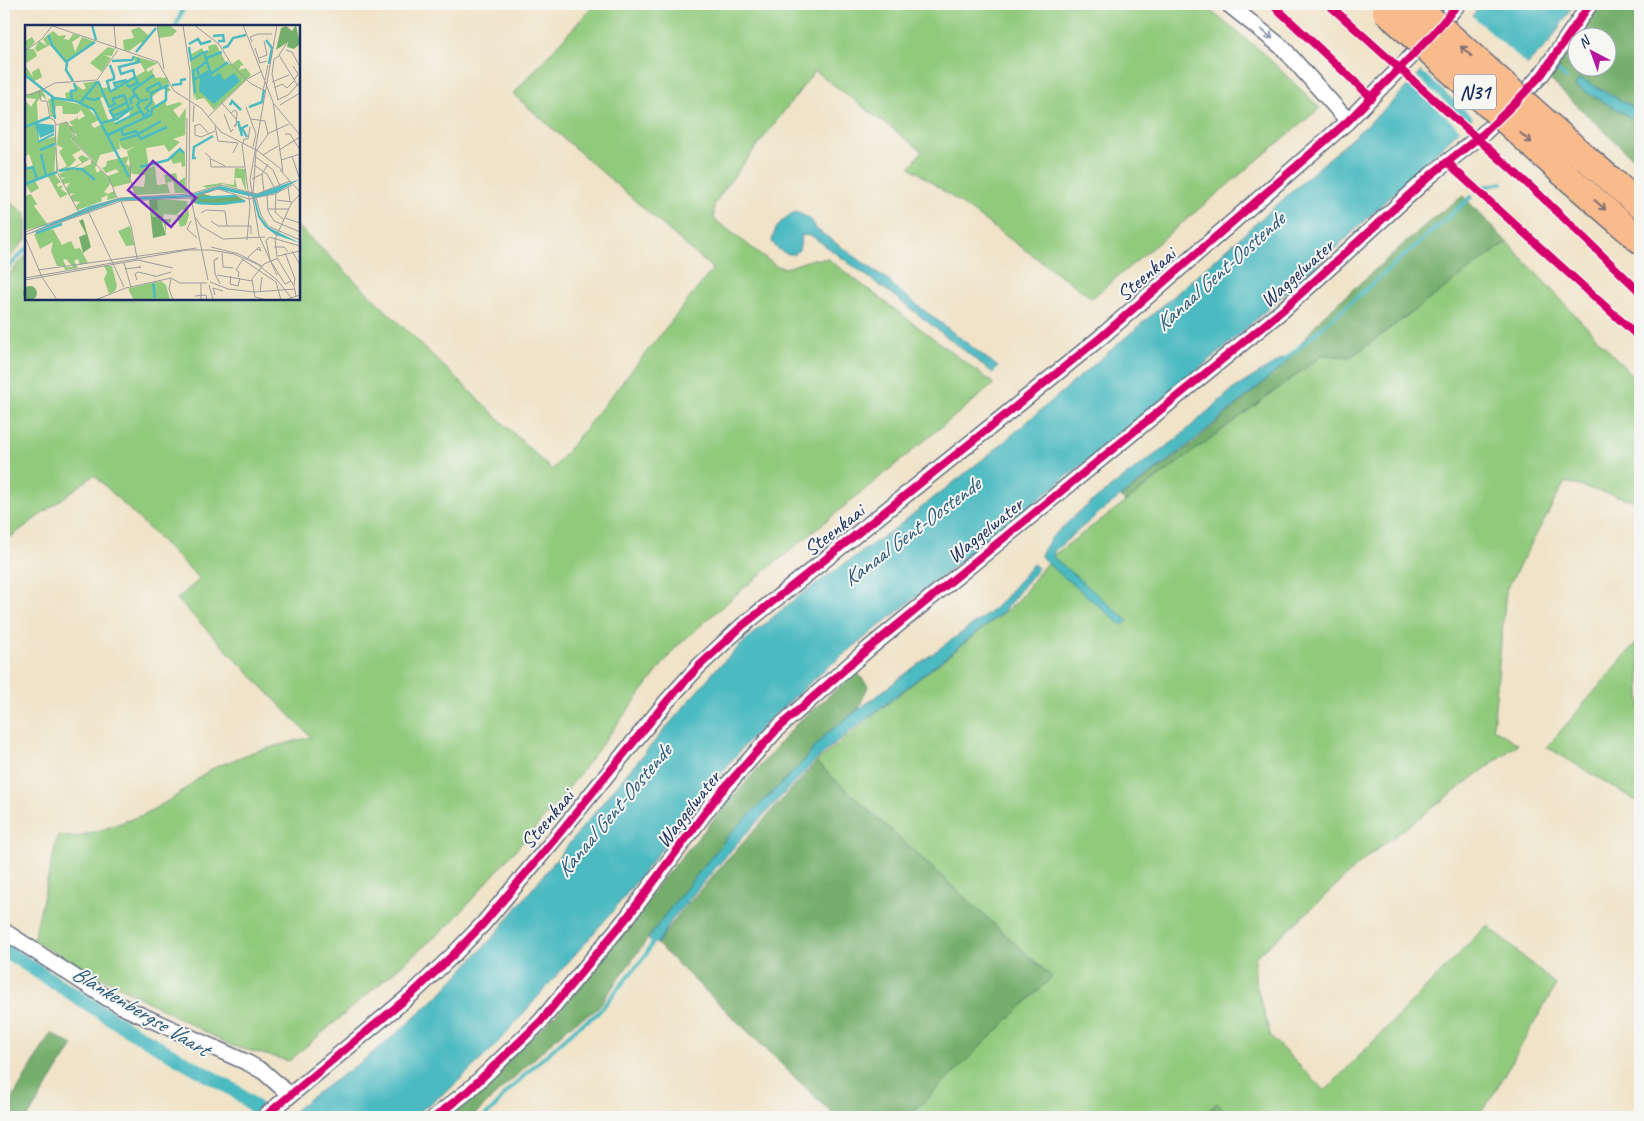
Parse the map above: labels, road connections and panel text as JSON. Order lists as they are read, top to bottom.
{
  "streets": {
    "highway": ["N31"],
    "street": ["Waggelwater", "Steenkaai"]
  },
  "water": ["Kanaal Gent-Oostende", "Blankenbergse Vaart"],
  "north": "top left"
}
